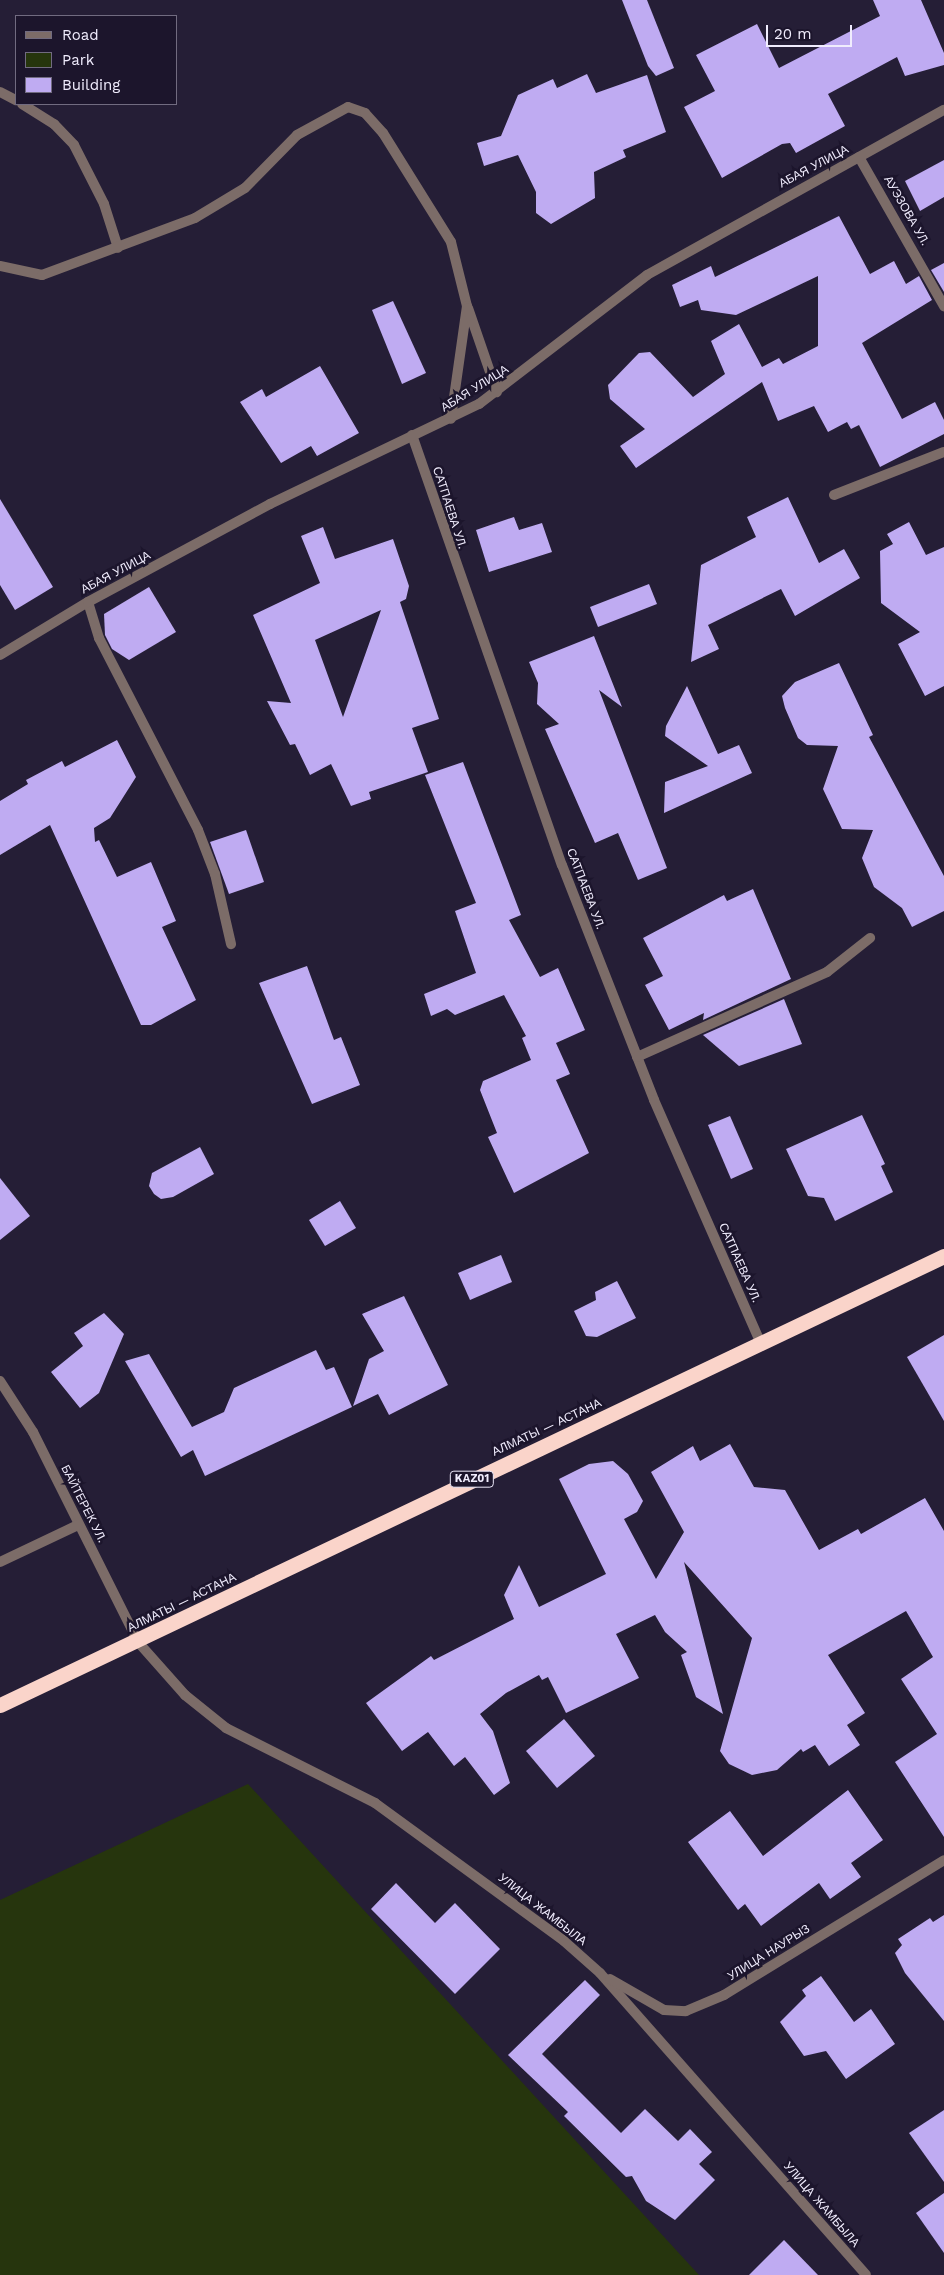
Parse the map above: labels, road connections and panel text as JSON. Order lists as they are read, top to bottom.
{
  "streets": {
    "highway": ["АЛМАТЫ — АСТАНА", "KАZ01"],
    "street": [
      "АБАЯ УЛИЦА",
      "АУЭЗОВА УЛ.",
      "САТПАЕВА УЛ.",
      "БАЙТЕРЕК УЛ.",
      "УЛИЦА ЖАМБЫЛА",
      "УЛИЦА НАУРЫЗ"
    ]
  },
  "crossings": [
    ["АБАЯ УЛИЦА", "АУЭЗОВА УЛ."],
    ["АБАЯ УЛИЦА", "САТПАЕВА УЛ."],
    ["САТПАЕВА УЛ.", "АЛМАТЫ — АСТАНА"],
    ["АЛМАТЫ — АСТАНА", "БАЙТЕРЕК УЛ."],
    ["АЛМАТЫ — АСТАНА", "УЛИЦА ЖАМБЫЛА"],
    ["БАЙТЕРЕК УЛ.", "УЛИЦА ЖАМБЫЛА"],
    ["УЛИЦА ЖАМБЫЛА", "УЛИЦА НАУРЫЗ"]
  ],
  "legend": ["Road", "Park", "Building"],
  "scale_bar": "20 m"
}
